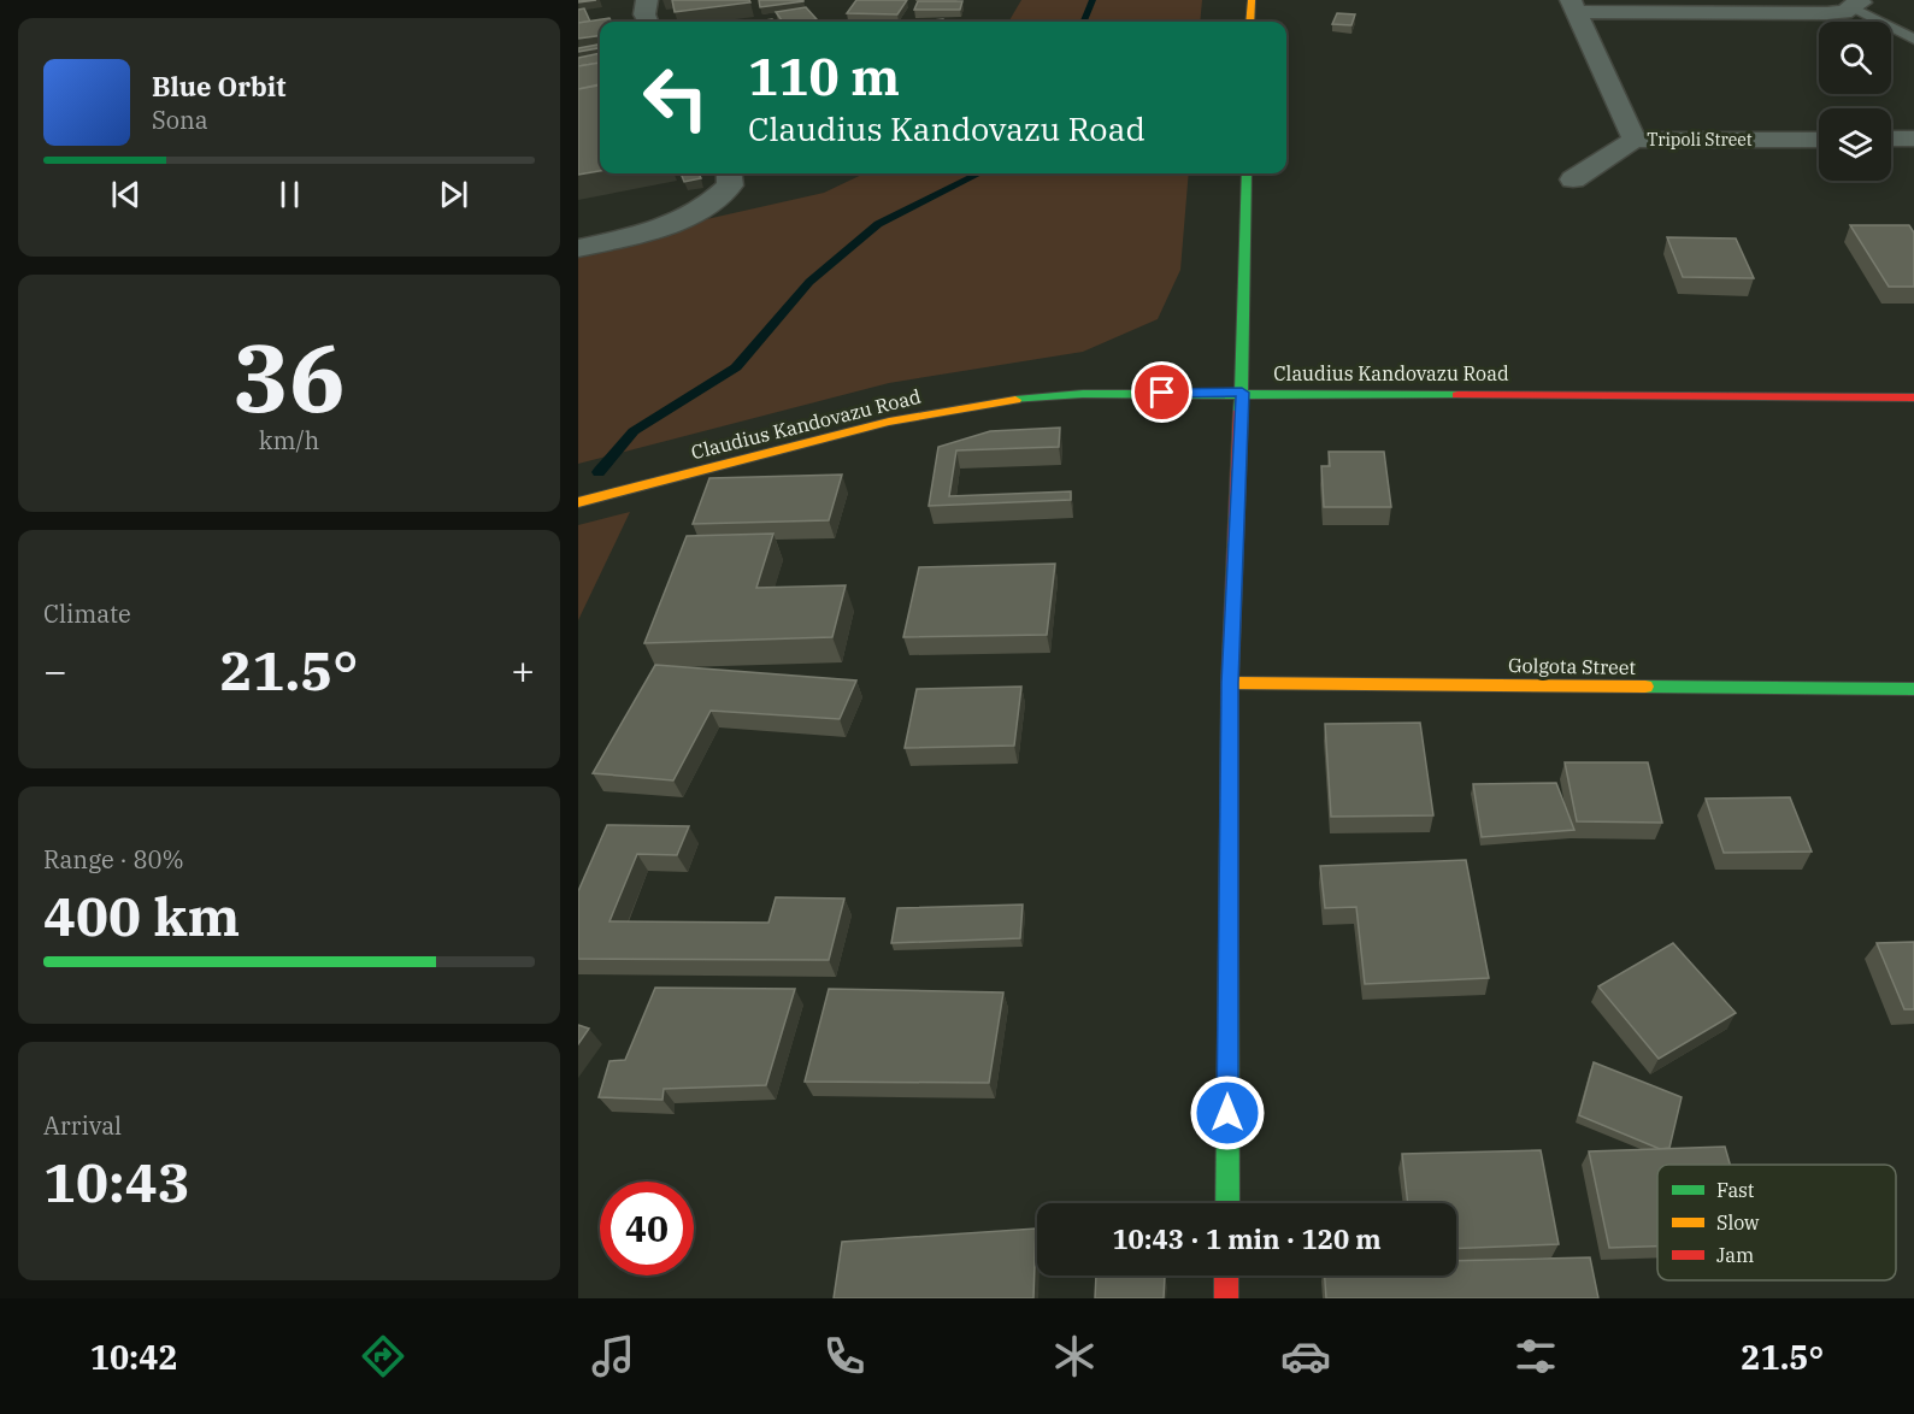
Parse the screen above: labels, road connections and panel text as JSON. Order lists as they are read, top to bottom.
{
  "streets": {
    "street": ["Tripoli Street", "Claudius Kandovazu Road", "Golgota Street"]
  },
  "legend": ["Fast", "Slow", "Jam"],
  "page": {
    "turn": ["110 m", "Claudius Kandovazu Road"],
    "song": ["Blue Orbit", "Sona"],
    "tile": [
      ["36", "km/h"],
      "Climate",
      ["Range · 80%", "400 km"],
      ["Arrival", "10:43"]
    ],
    "heat": ["−", "21.5°", "+"],
    "limit": "40",
    "trip": "10:43 · 1 min · 120 m",
    "tabs": ["10:42", "21.5°"]
  }
}
